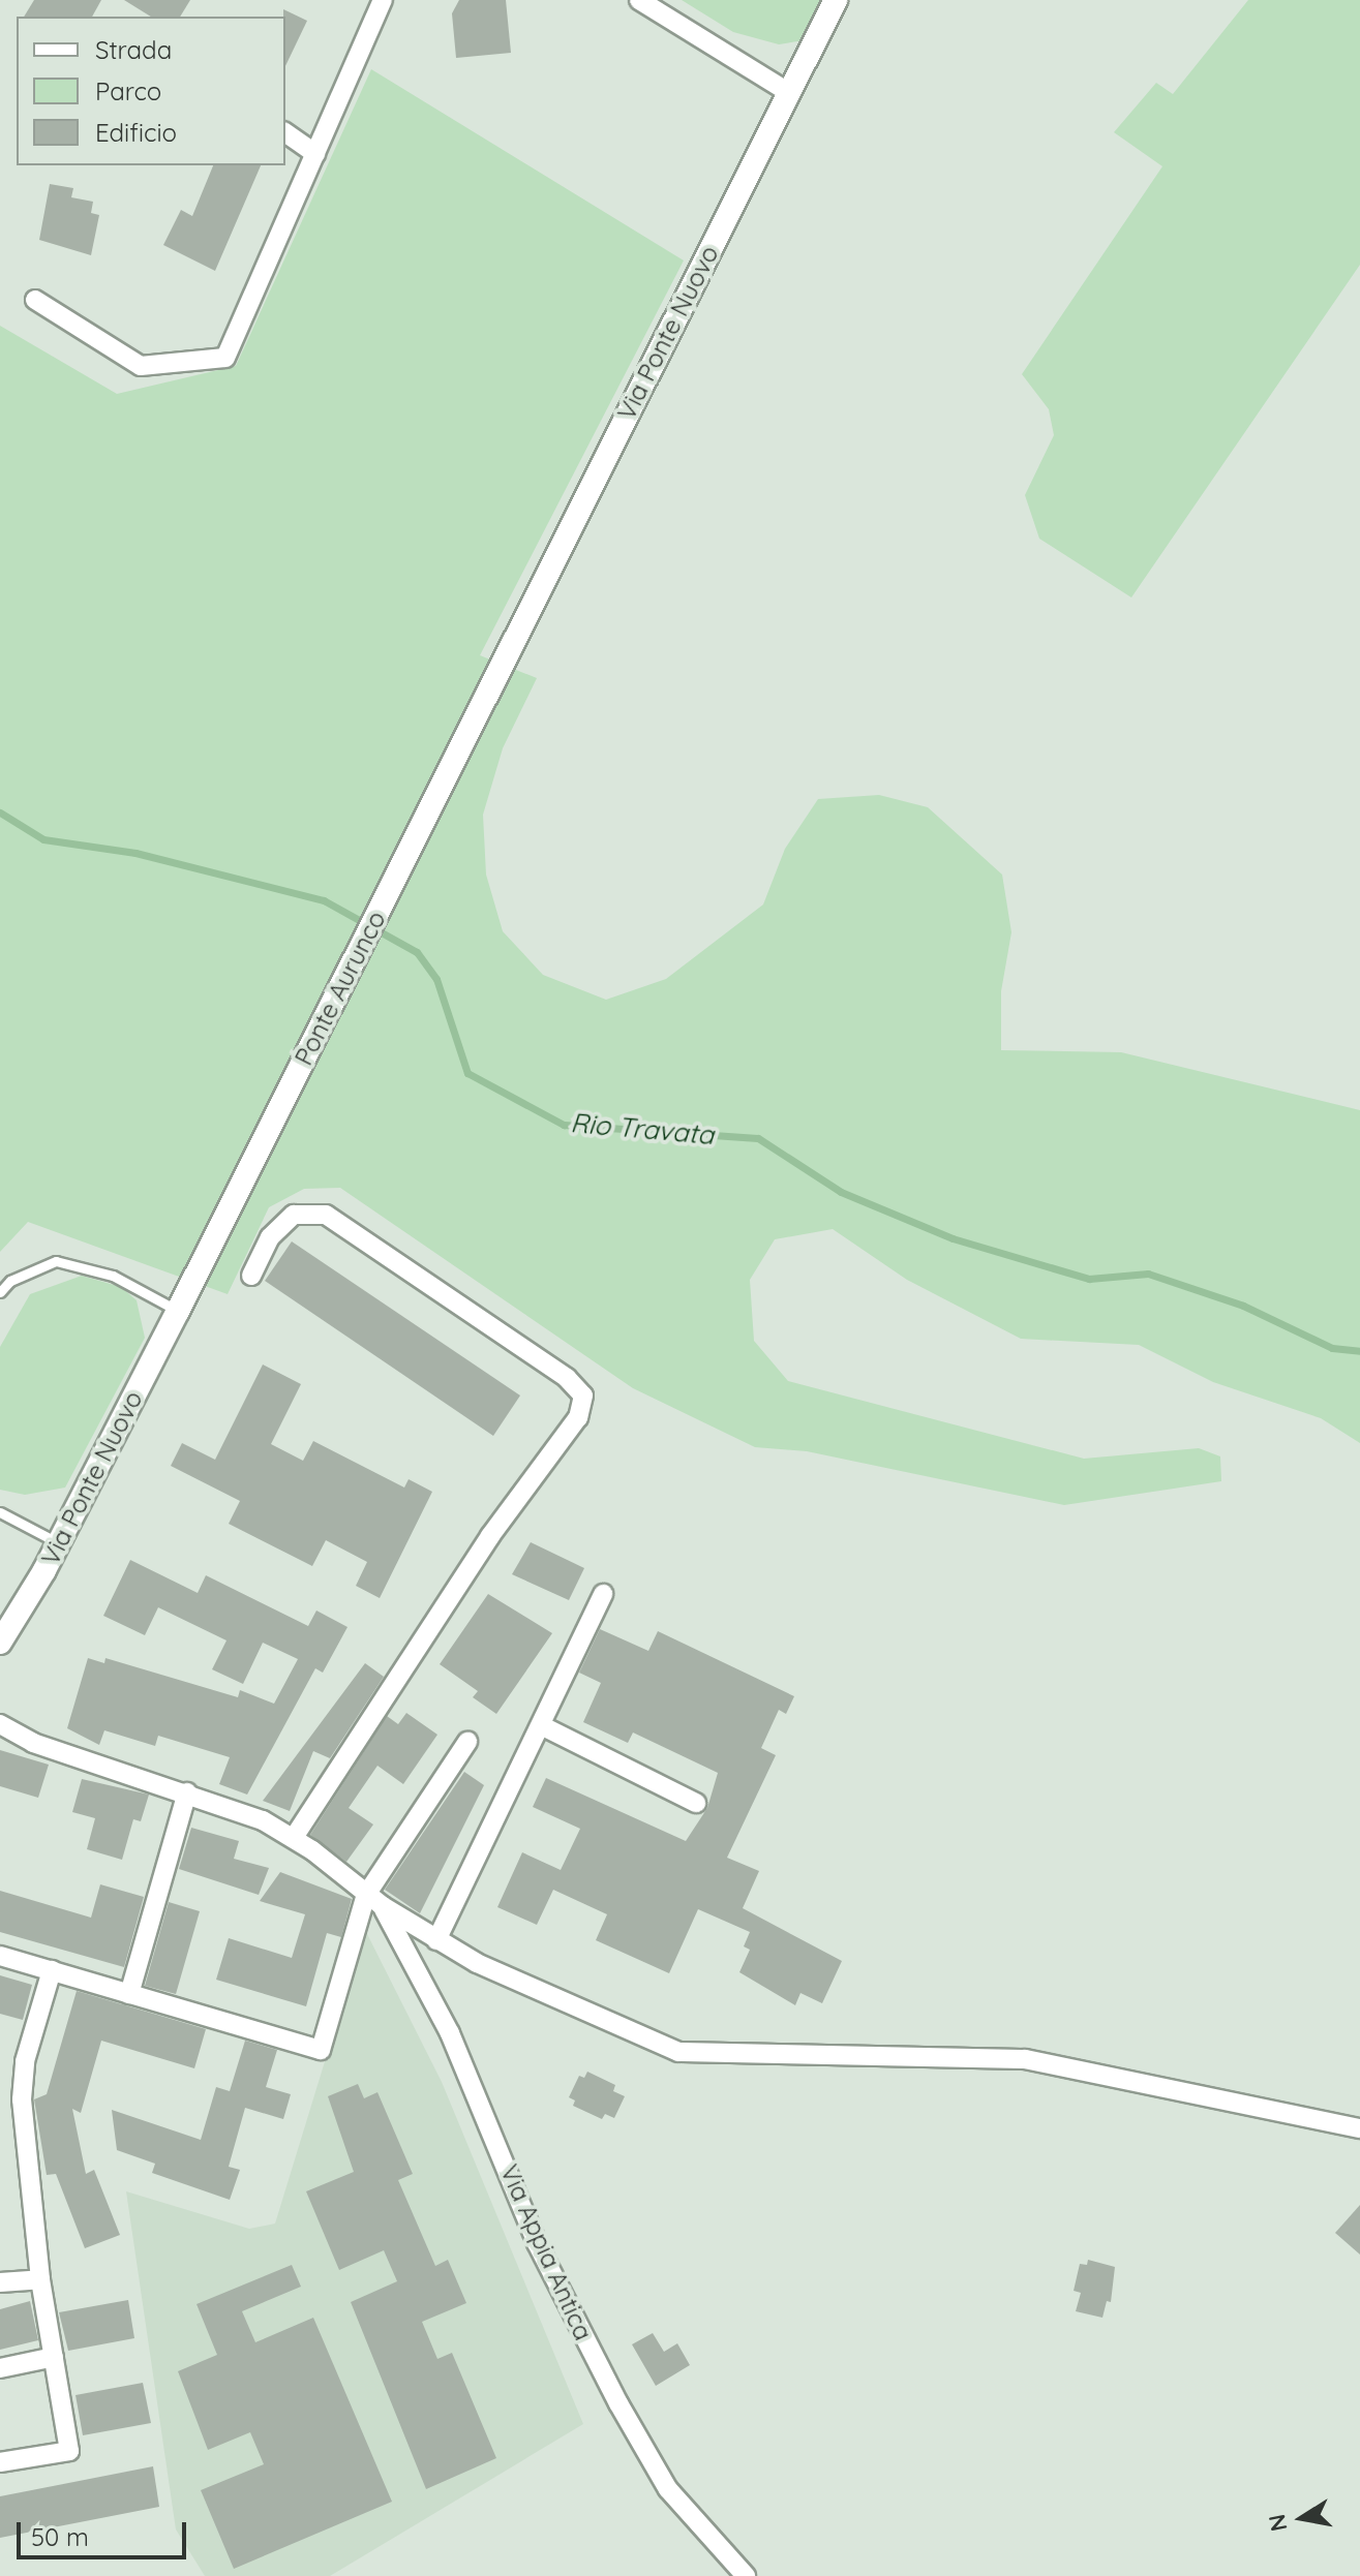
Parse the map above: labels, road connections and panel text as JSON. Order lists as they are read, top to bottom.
{
  "streets": {
    "street": ["Via Ponte Nuovo", "Ponte Aurunco", "Via Appia Antica"]
  },
  "crossings": [
    ["Via Ponte Nuovo", "Ponte Aurunco"]
  ],
  "water": ["Rio Travata"],
  "legend": ["Strada", "Parco", "Edificio"],
  "scale_bar": "50 m",
  "north": "left"
}
